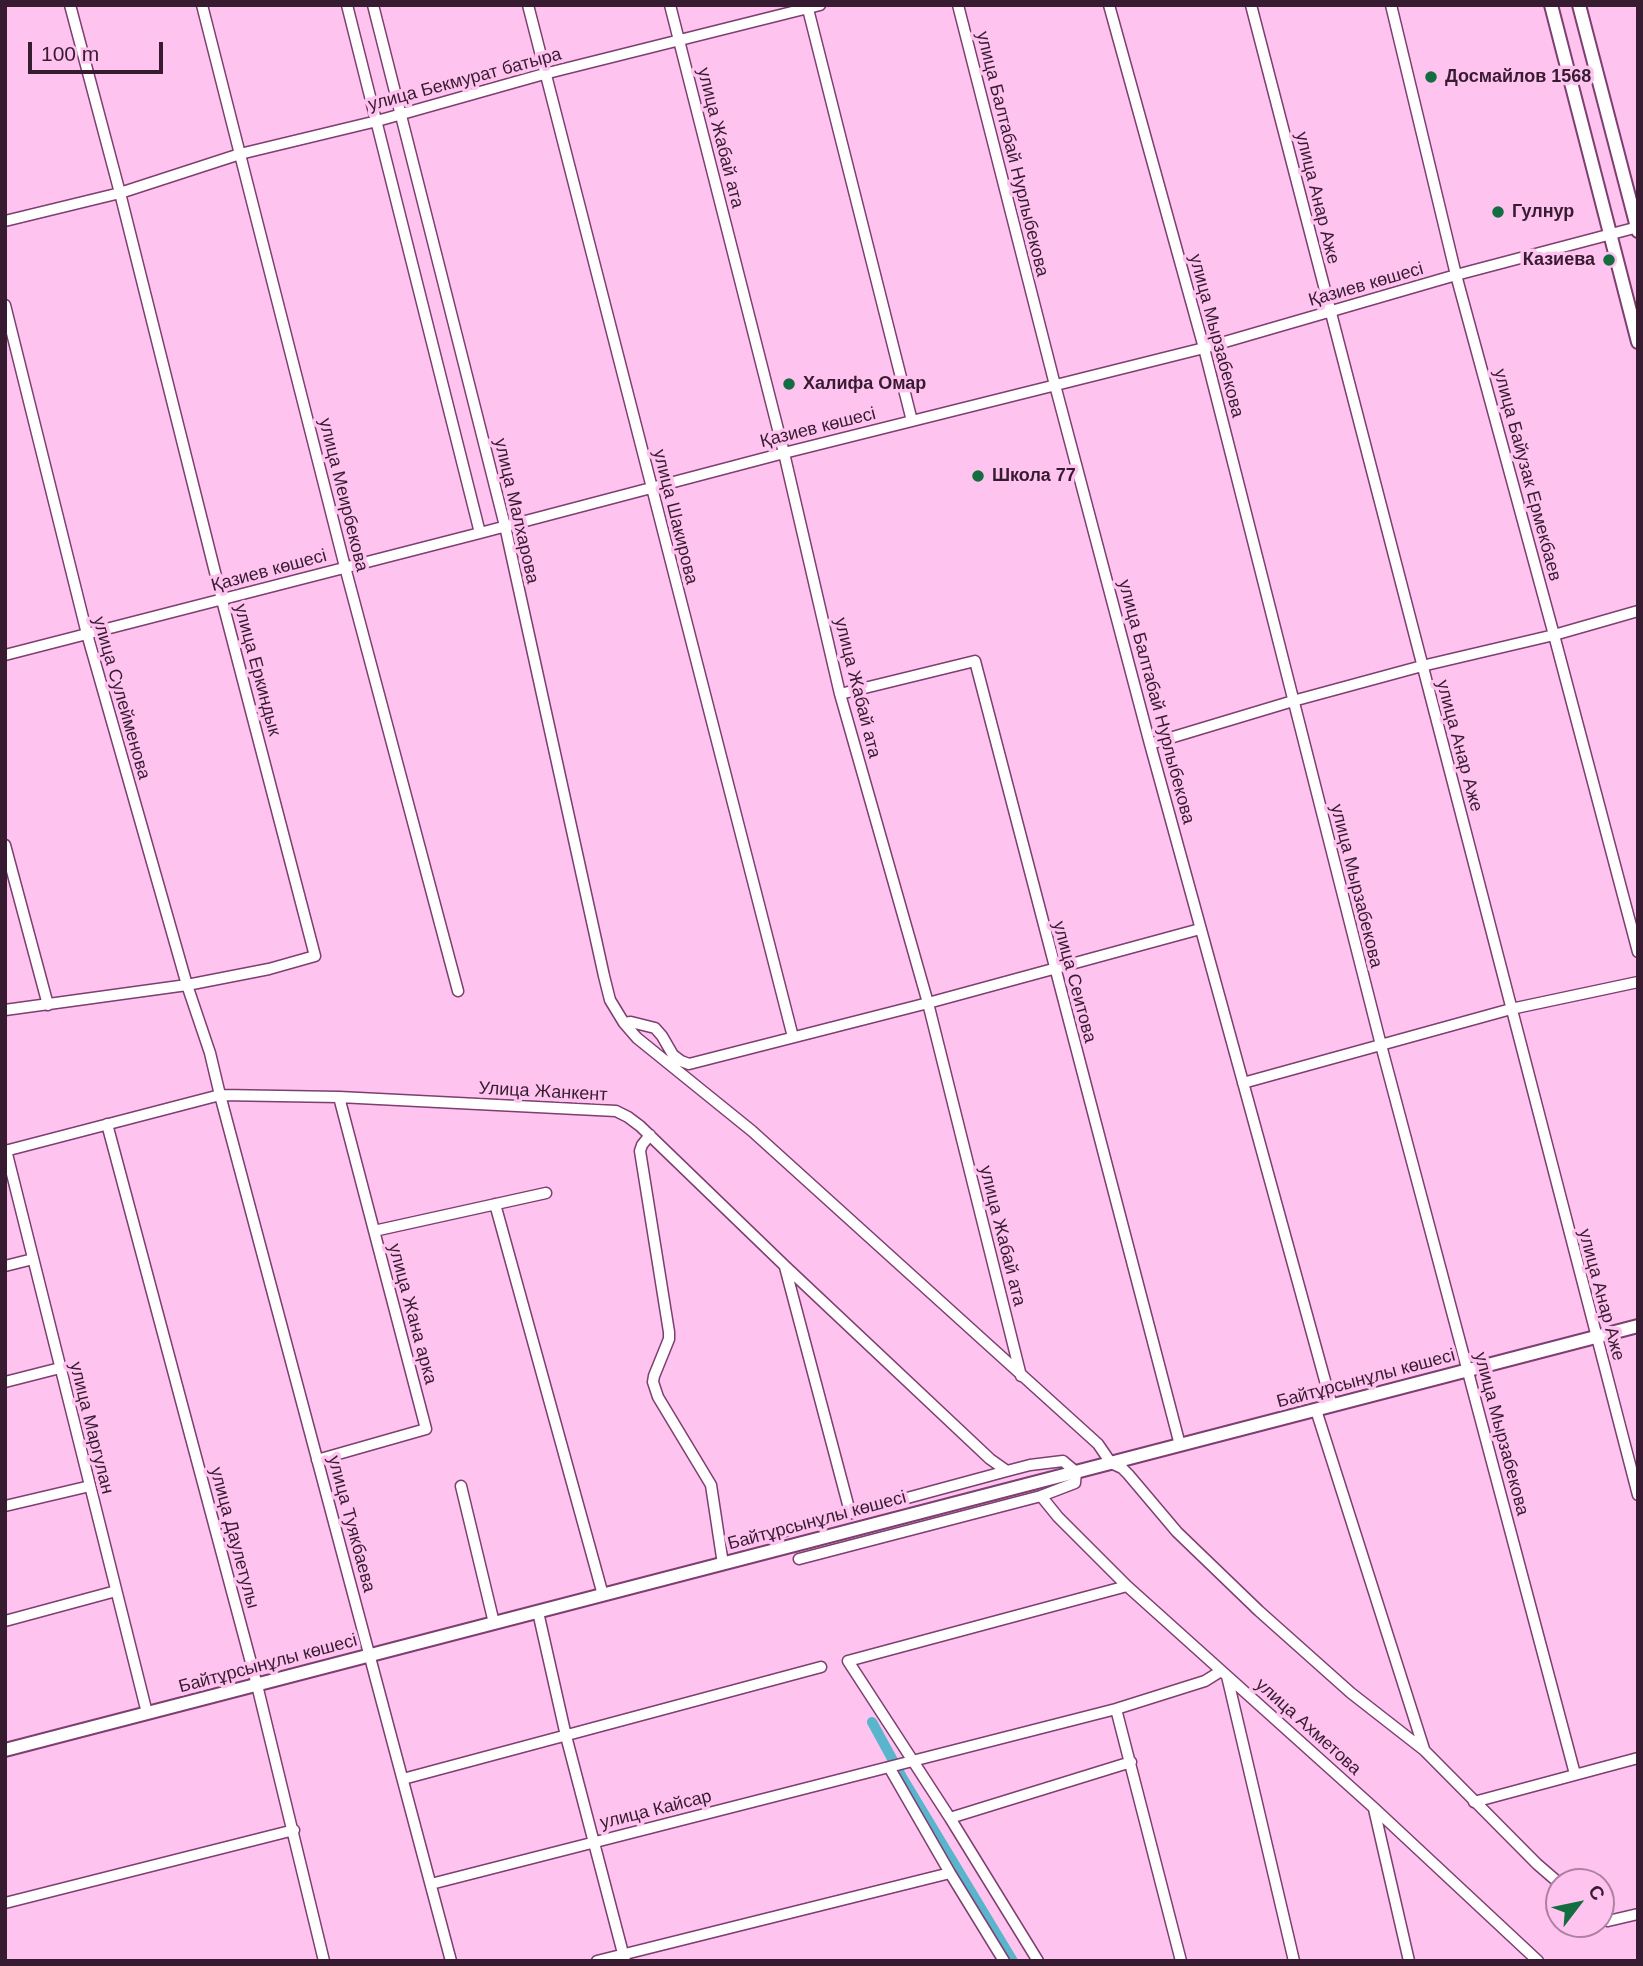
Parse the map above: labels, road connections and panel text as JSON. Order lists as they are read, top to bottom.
{
  "streets": {
    "main road": ["Байтұрсынұлы көшесі"],
    "street": [
      "улица Бекмурат батыра",
      "улица Жабай ата",
      "улица Балтабай Нурлыбекова",
      "улица Анар Аже",
      "Қазиев көшесі",
      "улица Мырзабекова",
      "улица Байузак Ермекбаев",
      "улица Меирбекова",
      "улица Малхарова",
      "улица Шакирова",
      "улица Еркиндык",
      "улица Сулейменова",
      "улица Сеитова",
      "Улица Жанкент",
      "улица Жана арка",
      "улица Маргулан",
      "улица Туякбаева",
      "улица Даулетулы",
      "улица Ахметова",
      "улица Кайсар"
    ]
  },
  "crossings": [
    ["улица Бекмурат батыра", "улица Жабай ата"],
    ["улица Бекмурат батыра", "улица Меирбекова"],
    ["улица Бекмурат батыра", "улица Малхарова"],
    ["улица Бекмурат батыра", "улица Шакирова"],
    ["улица Бекмурат батыра", "улица Еркиндык"],
    ["улица Жабай ата", "Қазиев көшесі"],
    ["улица Жабай ата", "улица Малхарова"],
    ["улица Жабай ата", "улица Сеитова"],
    ["улица Балтабай Нурлыбекова", "Қазиев көшесі"],
    ["улица Балтабай Нурлыбекова", "Байтұрсынұлы көшесі"],
    ["улица Анар Аже", "Қазиев көшесі"],
    ["улица Анар Аже", "Байтұрсынұлы көшесі"],
    ["Қазиев көшесі", "улица Мырзабекова"],
    ["Қазиев көшесі", "улица Байузак Ермекбаев"],
    ["Қазиев көшесі", "улица Меирбекова"],
    ["Қазиев көшесі", "улица Малхарова"],
    ["Қазиев көшесі", "улица Шакирова"],
    ["Қазиев көшесі", "улица Еркиндык"],
    ["Қазиев көшесі", "улица Сулейменова"],
    ["улица Мырзабекова", "Байтұрсынұлы көшесі"],
    ["улица Малхарова", "Байтұрсынұлы көшесі"],
    ["улица Еркиндык", "улица Сулейменова"],
    ["улица Сулейменова", "Улица Жанкент"],
    ["улица Сулейменова", "улица Туякбаева"],
    ["улица Сеитова", "Байтұрсынұлы көшесі"],
    ["Улица Жанкент", "улица Жана арка"],
    ["Улица Жанкент", "улица Маргулан"],
    ["Улица Жанкент", "улица Туякбаева"],
    ["Улица Жанкент", "улица Даулетулы"],
    ["улица Жана арка", "улица Туякбаева"],
    ["Байтұрсынұлы көшесі", "улица Маргулан"],
    ["Байтұрсынұлы көшесі", "улица Туякбаева"],
    ["Байтұрсынұлы көшесі", "улица Даулетулы"],
    ["улица Туякбаева", "улица Кайсар"]
  ],
  "places": [
    "Досмайлов 1568",
    "Гулнур",
    "Казиева",
    "Халифа Омар",
    "Школа 77"
  ],
  "scale_bar": "100 m",
  "north": "top right"
}
